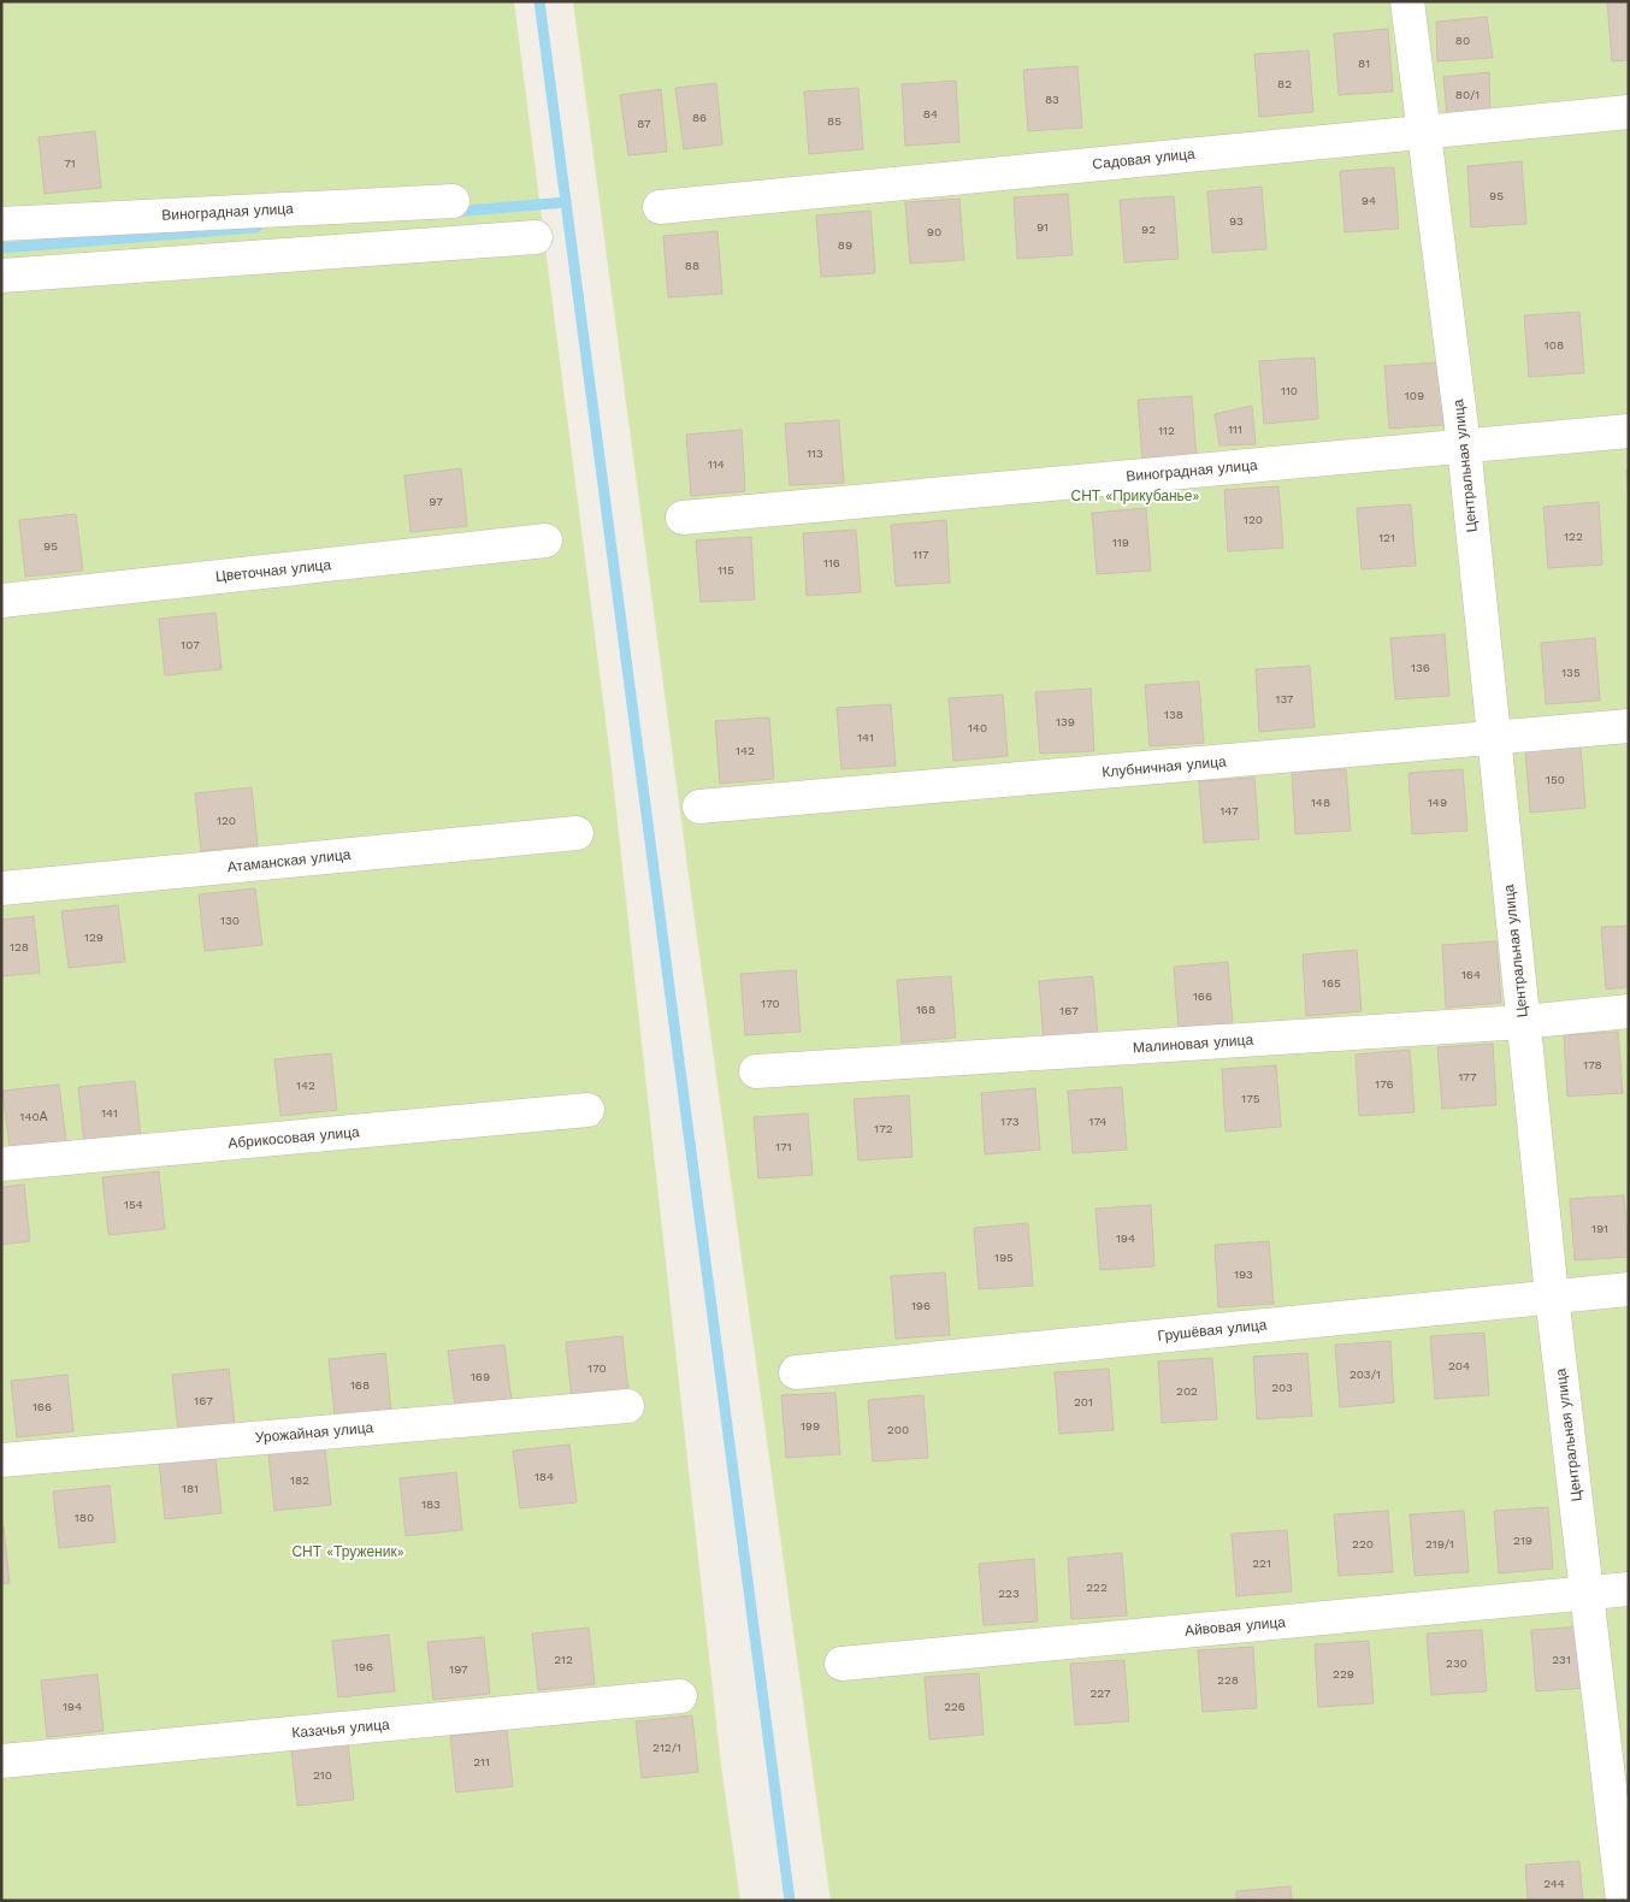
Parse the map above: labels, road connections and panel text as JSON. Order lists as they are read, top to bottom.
{
  "streets": {
    "street": [
      "Садовая улица",
      "Виноградная улица",
      "Центральная улица",
      "Цветочная улица",
      "Клубничная улица",
      "Атаманская улица",
      "Малиновая улица",
      "Абрикосовая улица",
      "Грушёвая улица",
      "Урожайная улица",
      "Айвовая улица",
      "Казачья улица"
    ]
  },
  "crossings": [
    ["Садовая улица", "Центральная улица"],
    ["Виноградная улица", "Центральная улица"],
    ["Центральная улица", "Клубничная улица"],
    ["Центральная улица", "Малиновая улица"],
    ["Центральная улица", "Грушёвая улица"],
    ["Центральная улица", "Айвовая улица"]
  ],
  "parks": ["СНТ «Прикубанье»", "СНТ «Труженик»"],
  "house_numbers": [
    "80",
    "81",
    "82",
    "80/1",
    "83",
    "84",
    "86",
    "85",
    "87",
    "71",
    "95",
    "94",
    "93",
    "91",
    "92",
    "90",
    "89",
    "88",
    "108",
    "110",
    "109",
    "111",
    "112",
    "113",
    "114",
    "97",
    "120",
    "122",
    "121",
    "119",
    "95",
    "117",
    "116",
    "115",
    "107",
    "136",
    "135",
    "137",
    "138",
    "139",
    "140",
    "141",
    "142",
    "150",
    "148",
    "149",
    "147",
    "120",
    "130",
    "129",
    "128",
    "164",
    "165",
    "166",
    "170",
    "168",
    "167",
    "178",
    "177",
    "176",
    "142",
    "175",
    "141",
    "140А",
    "173",
    "174",
    "172",
    "171",
    "154",
    "191",
    "194",
    "195",
    "193",
    "196",
    "204",
    "170",
    "203/1",
    "169",
    "168",
    "203",
    "202",
    "167",
    "201",
    "166",
    "199",
    "200",
    "184",
    "182",
    "181",
    "183",
    "180",
    "219",
    "220",
    "219/1",
    "221",
    "222",
    "223",
    "212",
    "231",
    "230",
    "196",
    "197",
    "229",
    "228",
    "227",
    "194",
    "226",
    "212/1",
    "211",
    "210",
    "244"
  ]
}
